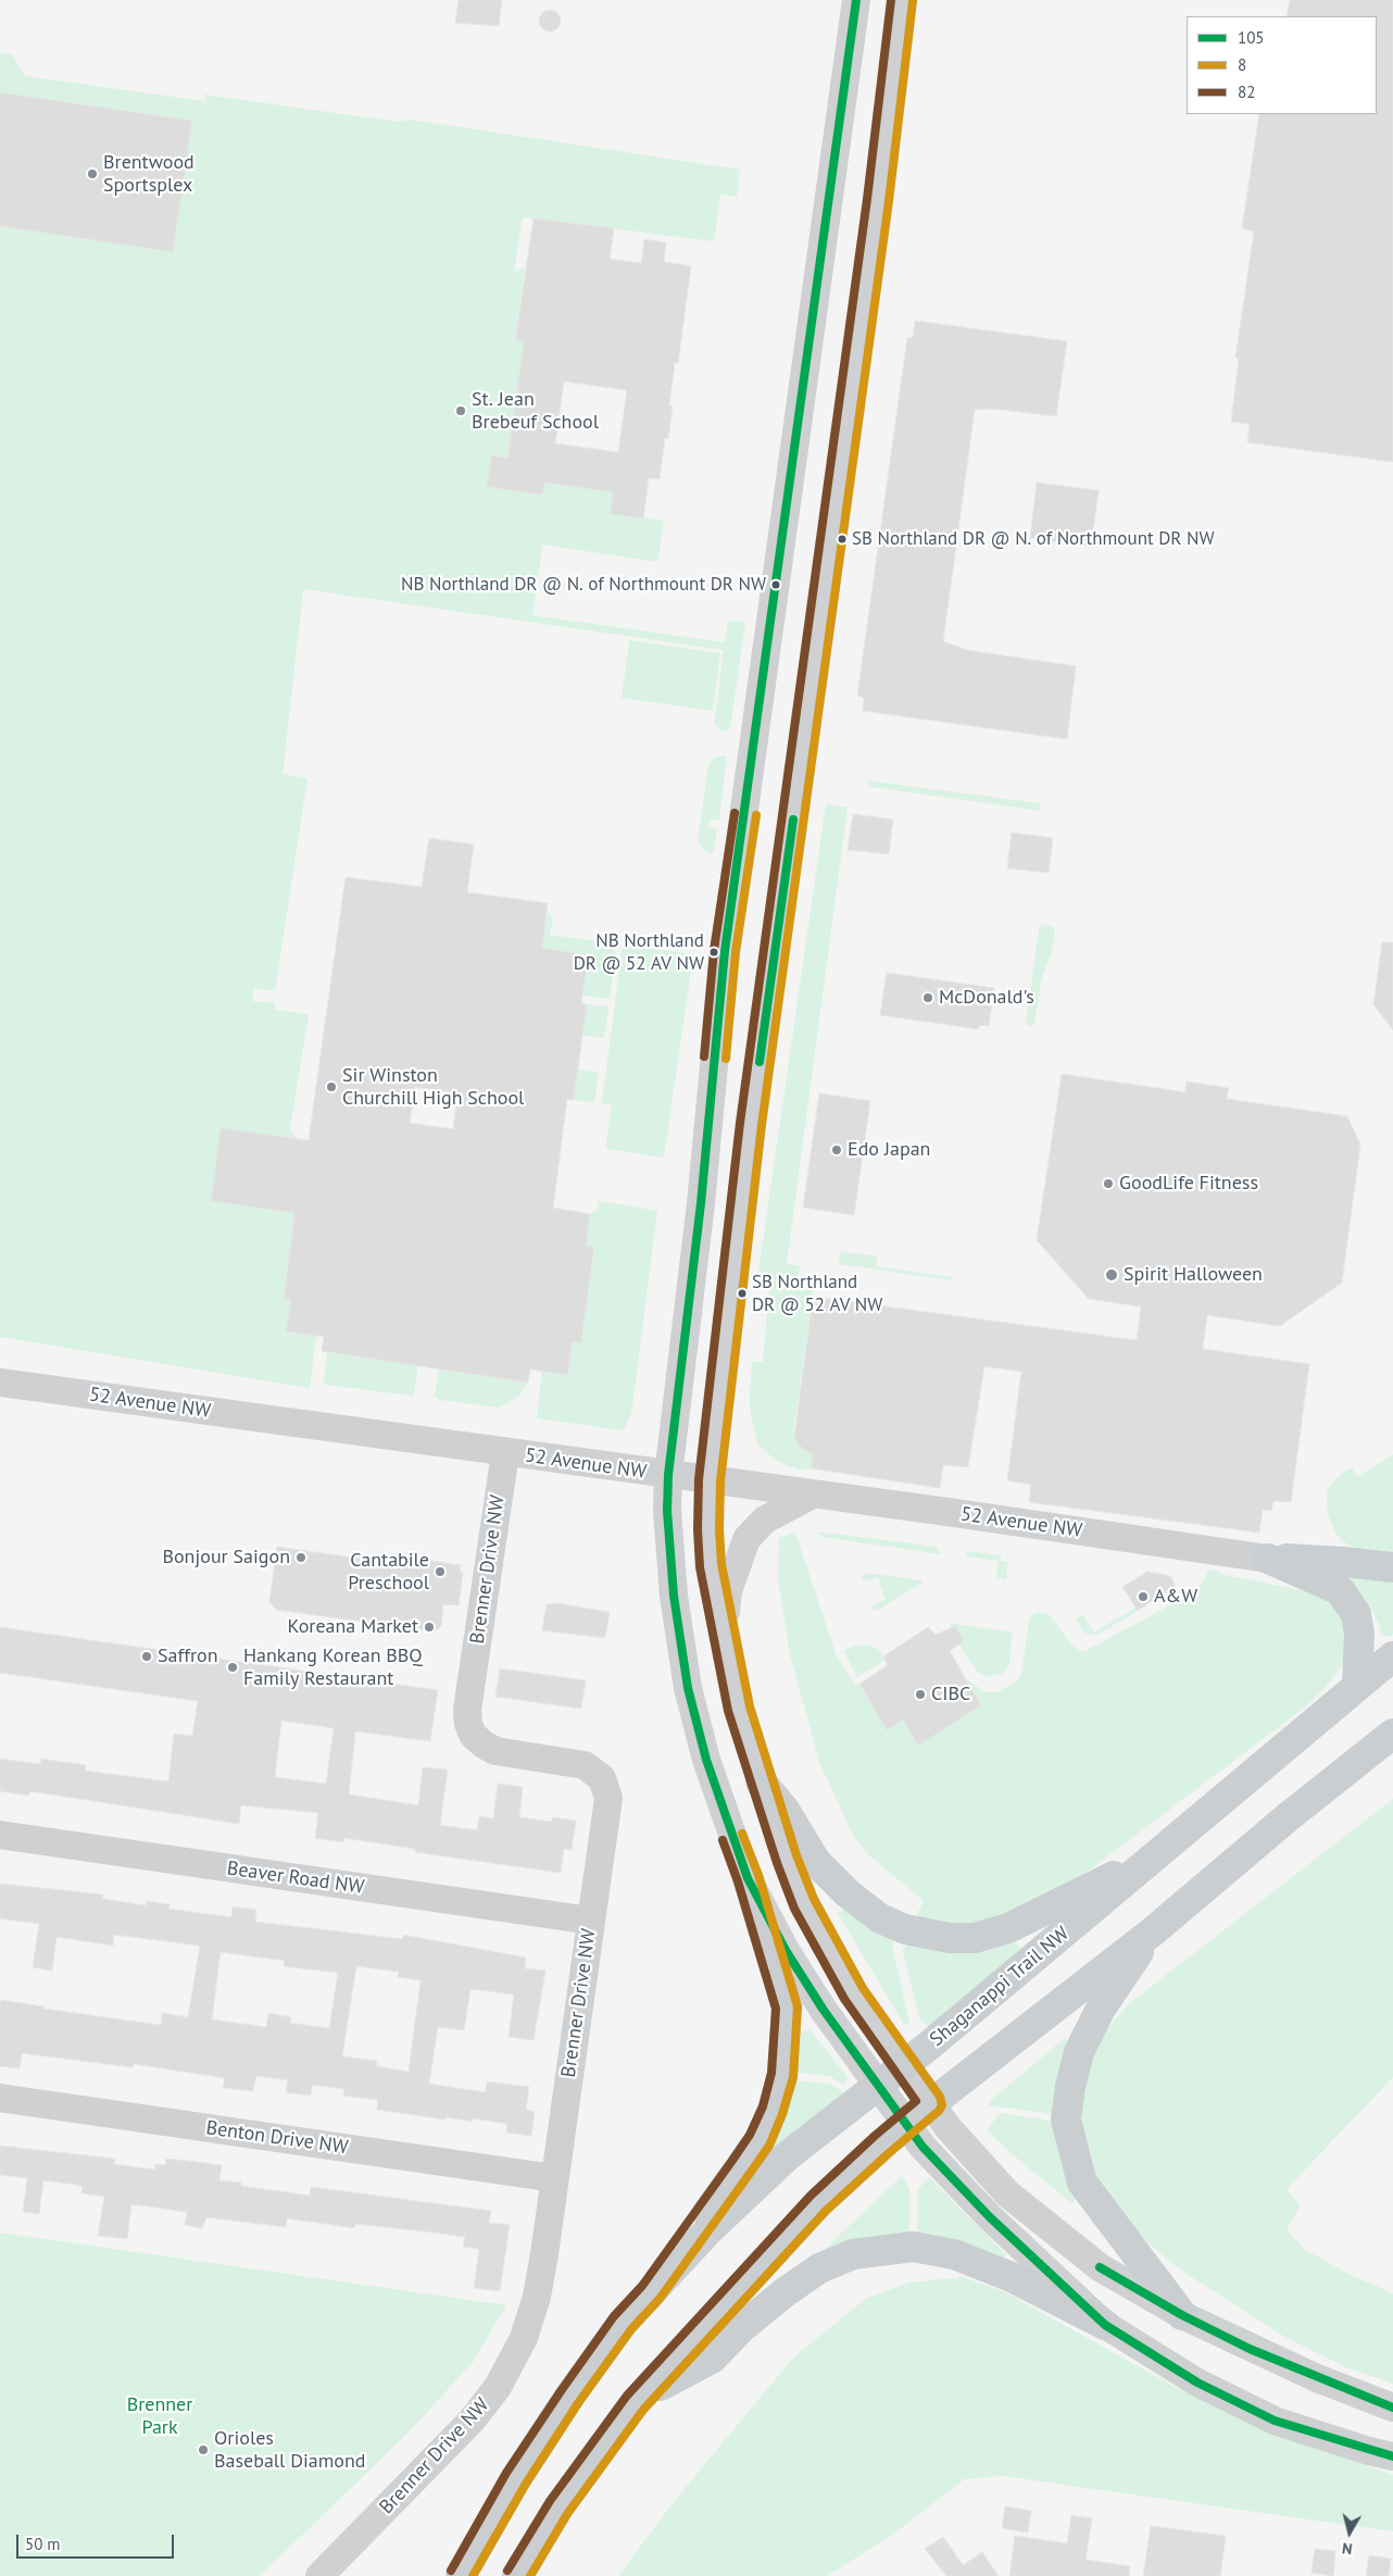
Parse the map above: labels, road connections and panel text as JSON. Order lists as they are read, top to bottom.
{
  "streets": {
    "main road": ["Shaganappi Trail NW"],
    "street": [
      "52 Avenue NW",
      "Brenner Drive NW",
      "Beaver Road NW",
      "Benton Drive NW"
    ]
  },
  "crossings": [
    ["52 Avenue NW", "Brenner Drive NW"],
    ["Brenner Drive NW", "Beaver Road NW"],
    ["Brenner Drive NW", "Benton Drive NW"]
  ],
  "parks": ["Brenner Park"],
  "places": [
    "Brentwood Sportsplex",
    "St. Jean Brebeuf School",
    "SB Northland DR @ N. of Northmount DR NW",
    "NB Northland DR @ N. of Northmount DR NW",
    "NB Northland DR @ 52 AV NW",
    "McDonald's",
    "Sir Winston Churchill High School",
    "Edo Japan",
    "GoodLife Fitness",
    "Spirit Halloween",
    "SB Northland DR @ 52 AV NW",
    "Bonjour Saigon",
    "Cantabile Preschool",
    "A&W",
    "Koreana Market",
    "Saffron",
    "Hankang Korean BBQ Family Restaurant",
    "CIBC",
    "Orioles Baseball Diamond"
  ],
  "lines": ["transit line 105", "transit line 82", "transit line 8"],
  "legend": ["105", "8", "82"],
  "scale_bar": "50 m",
  "north": "bottom"
}
